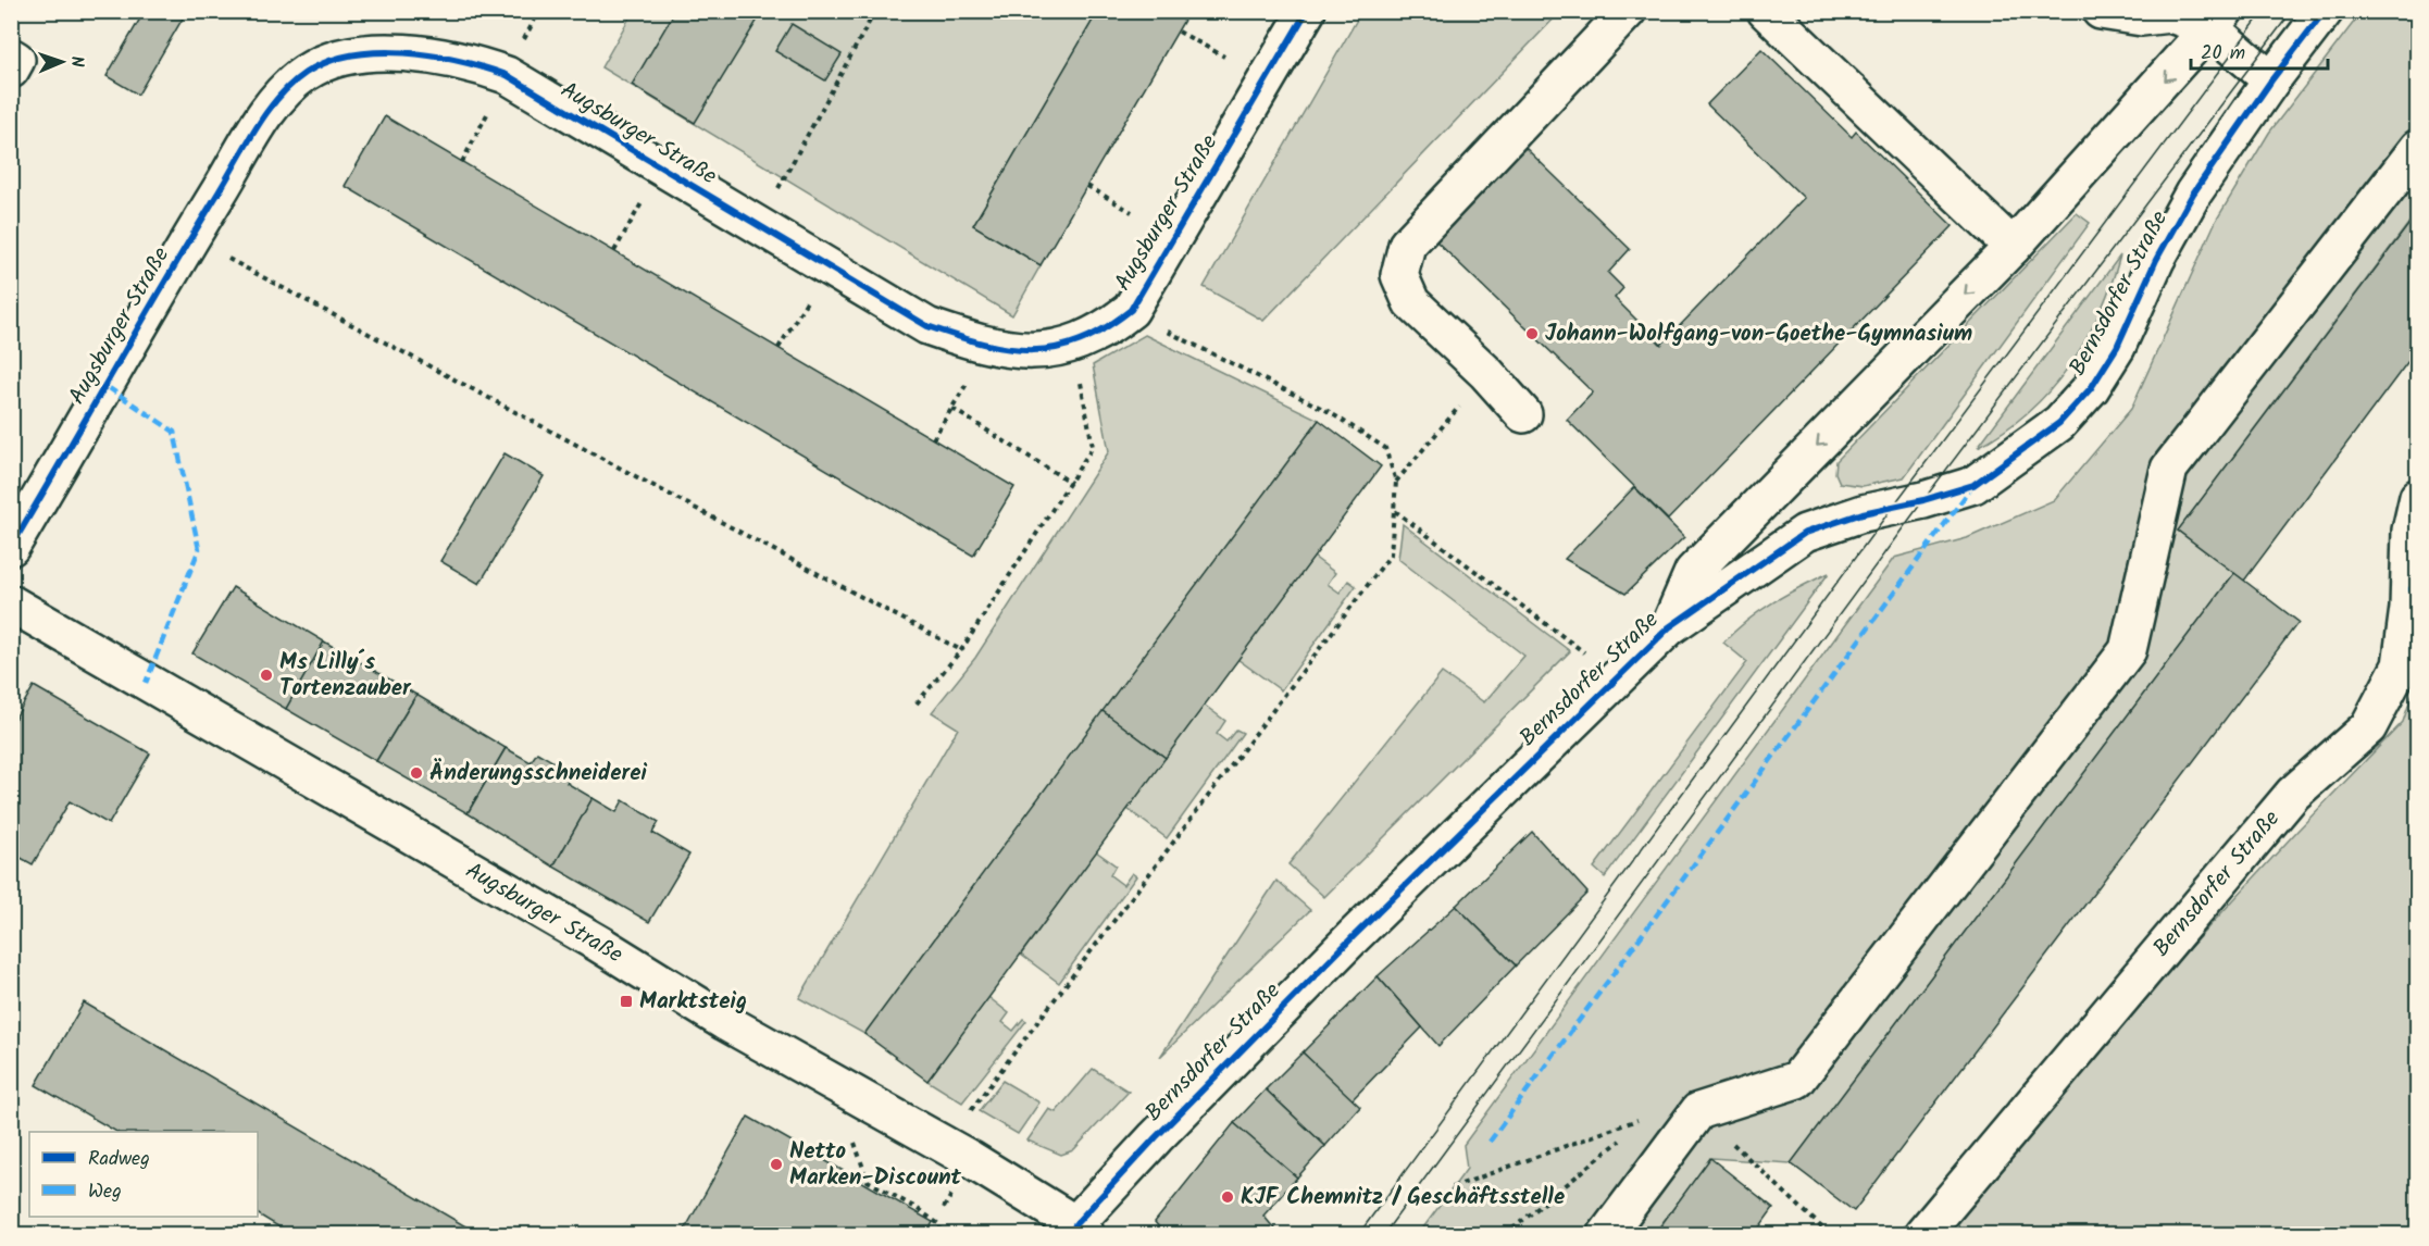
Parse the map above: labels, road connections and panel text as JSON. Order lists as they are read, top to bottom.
{
  "streets": {
    "street": ["Augsburger Straße", "Bernsdorfer Straße"]
  },
  "crossings": [
    ["Augsburger Straße", "Bernsdorfer Straße"]
  ],
  "places": {
    "other": [
      "Johann-Wolfgang-von-Goethe-Gymnasium",
      "Ms Lilly´s Tortenzauber",
      "Änderungsschneiderei",
      "Netto Marken-Discount",
      "KJF Chemnitz / Geschäftsstelle"
    ],
    "transit": ["Marktsteig"]
  },
  "legend": ["Radweg", "Weg"],
  "scale_bar": "20 m",
  "north": "right"
}
